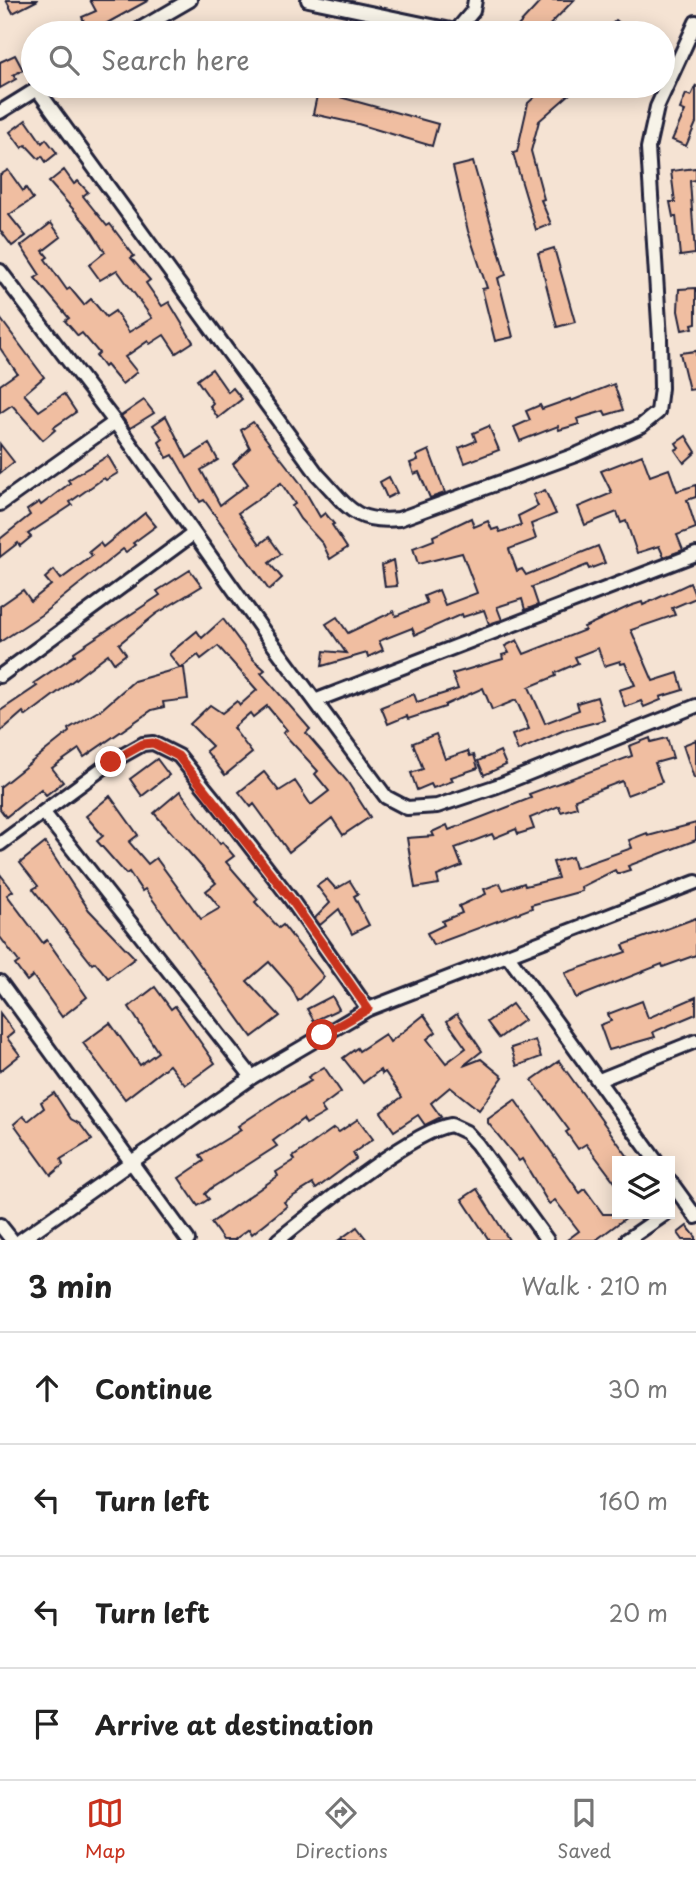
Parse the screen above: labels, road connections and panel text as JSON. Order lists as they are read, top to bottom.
{
  "page": {
    "search": "Search here",
    "heading": ["3 min", "Walk · 210 m"],
    "list": [
      ["Continue", "30 m"],
      ["Turn left", "160 m"],
      ["Turn left", "20 m"],
      "Arrive at destination"
    ],
    "nav": ["Map", "Directions", "Saved"]
  }
}
